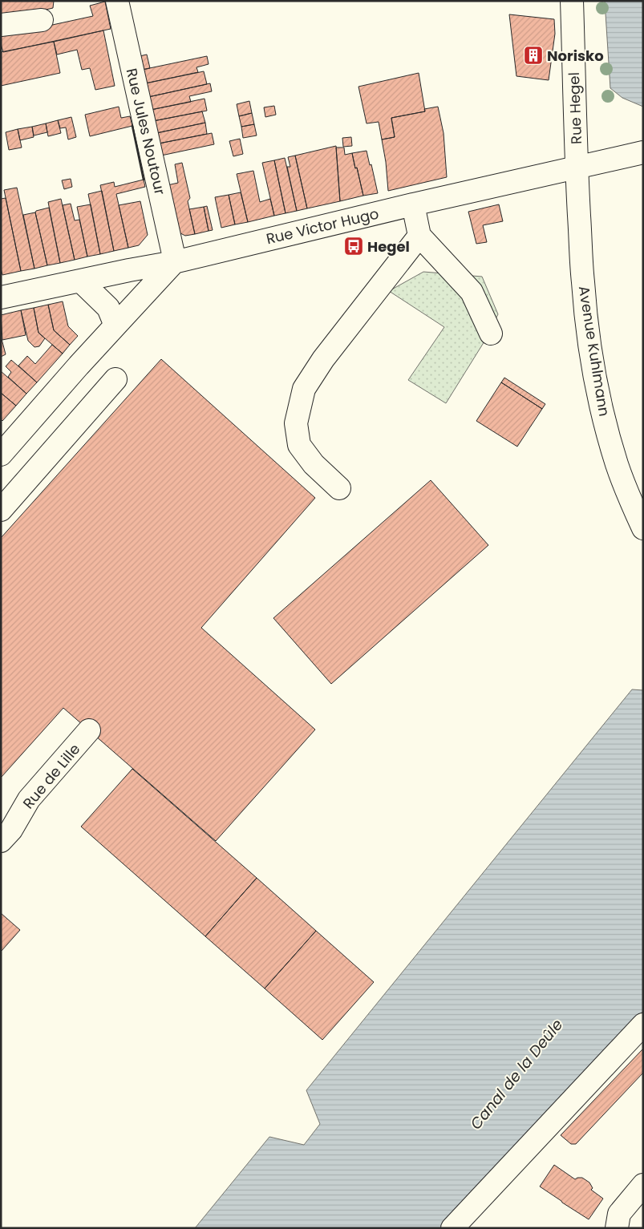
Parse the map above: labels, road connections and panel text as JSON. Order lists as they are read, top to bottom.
{
  "streets": {
    "street": [
      "Rue Hegel",
      "Rue Jules Noutour",
      "Rue Victor Hugo",
      "Avenue Kuhlmann",
      "Rue de Lille"
    ]
  },
  "crossings": [
    ["Rue Hegel", "Rue Victor Hugo"],
    ["Rue Hegel", "Avenue Kuhlmann"],
    ["Rue Jules Noutour", "Rue Victor Hugo"],
    ["Rue Victor Hugo", "Avenue Kuhlmann"]
  ],
  "water": ["Canal de la Deûle"],
  "places": {
    "building": ["Norisko"],
    "bus stop": ["Hegel"]
  }
}
